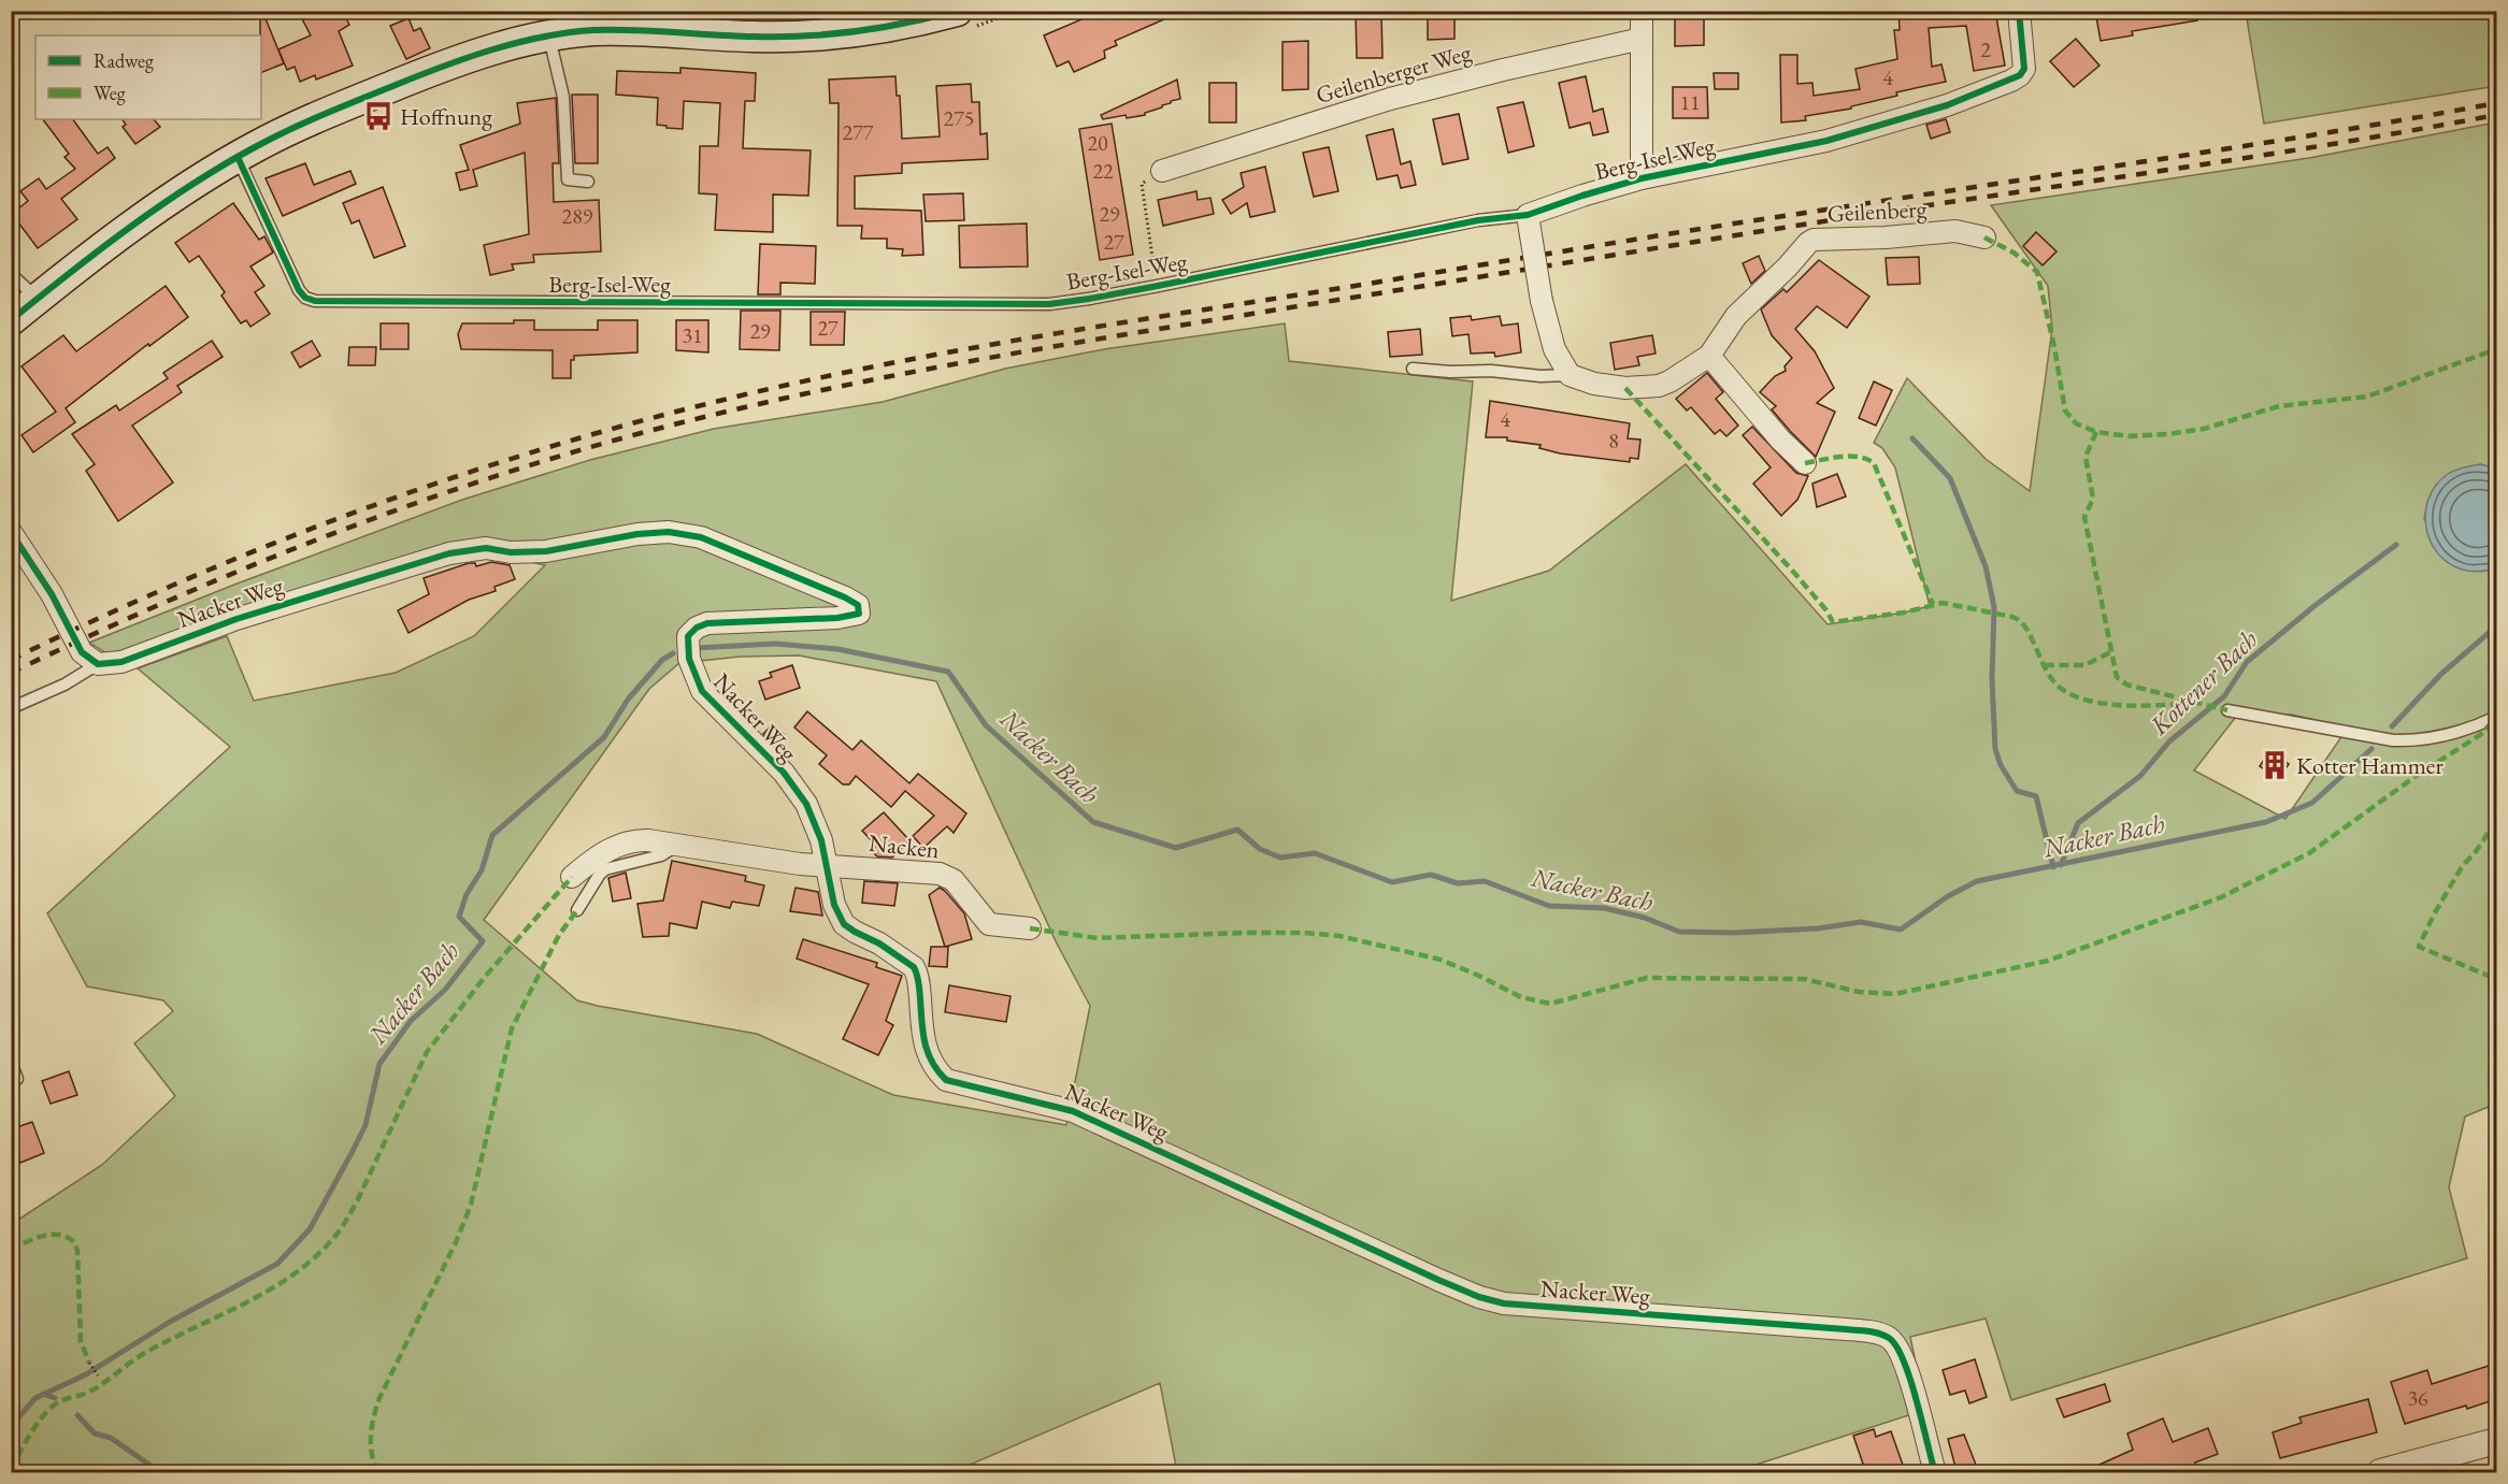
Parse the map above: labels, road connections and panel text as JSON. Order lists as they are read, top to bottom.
{
  "streets": {
    "street": [
      "Geilenberger Weg",
      "Berg-Isel-Weg",
      "Geilenberg",
      "Nacker Weg",
      "Nacken"
    ]
  },
  "crossings": [
    ["Nacker Weg", "Nacken"]
  ],
  "water": ["Kottener Bach", "Nacker Bach"],
  "places": {
    "bus stop": ["Hoffnung"],
    "building": ["Kotter Hammer"]
  },
  "house_numbers": [
    "2",
    "4",
    "11",
    "275",
    "277",
    "20",
    "22",
    "29",
    "289",
    "27",
    "27",
    "29",
    "31",
    "4",
    "8",
    "36"
  ],
  "legend": ["Radweg", "Weg"]
}
